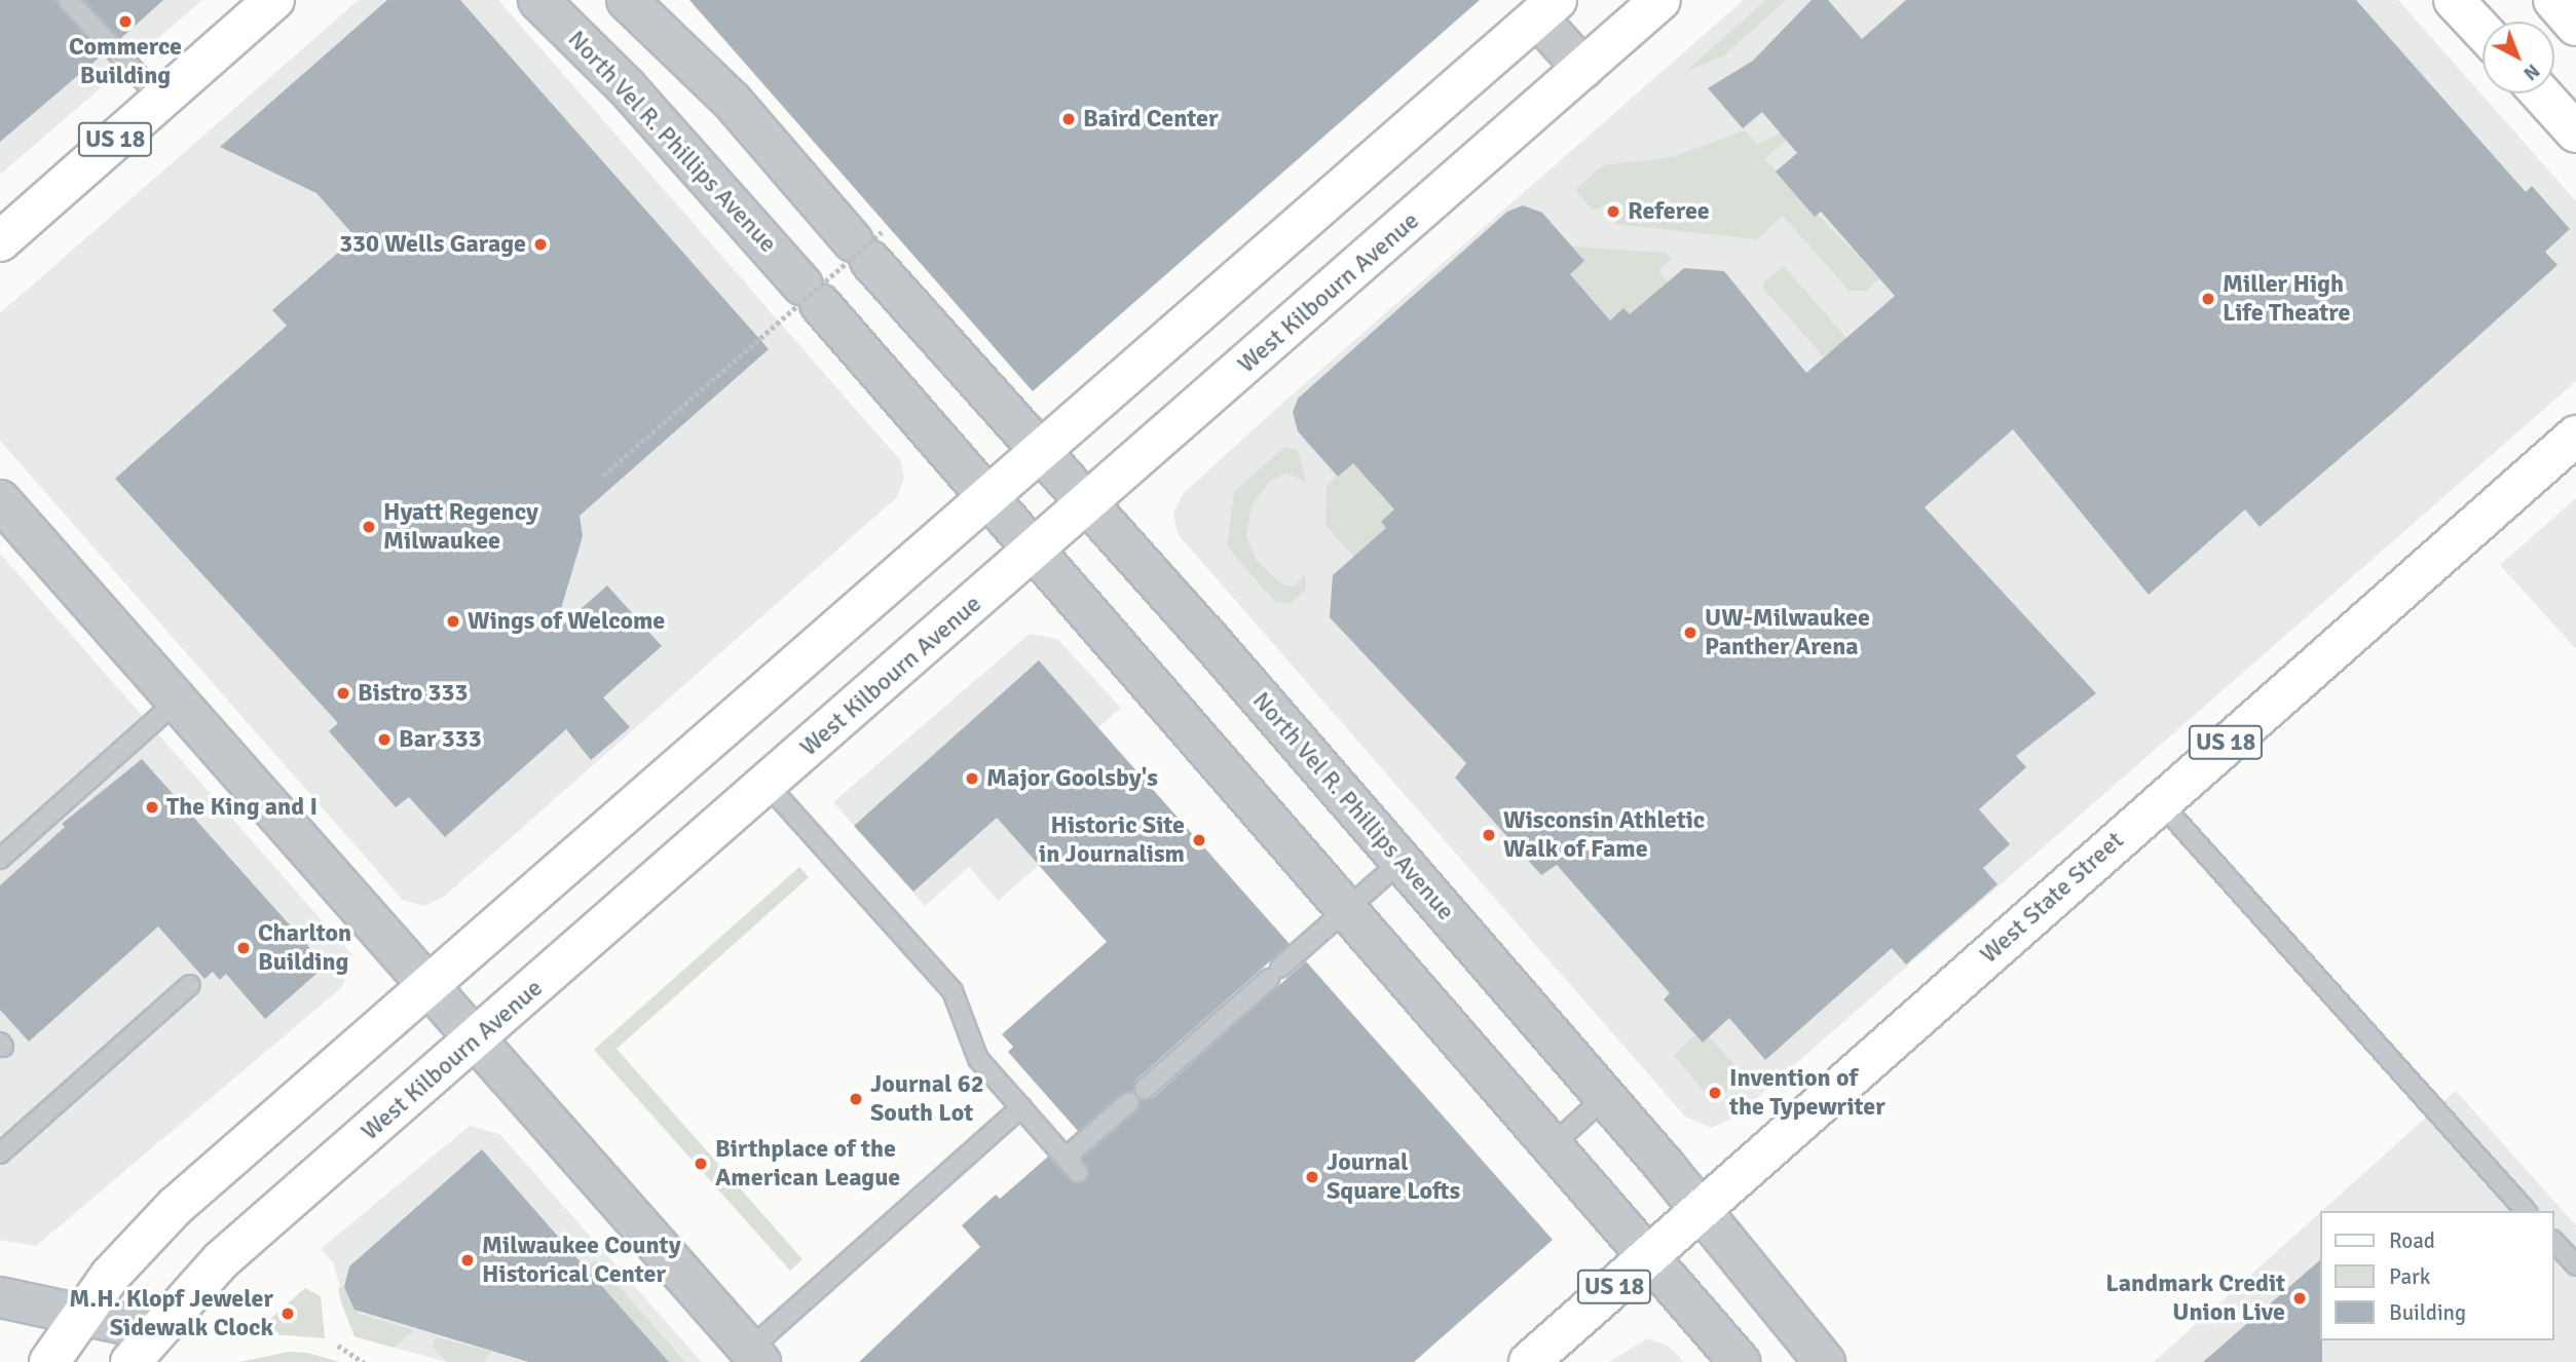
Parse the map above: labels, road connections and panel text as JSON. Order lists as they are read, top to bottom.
{
  "streets": {
    "main road": ["US 18", "West Kilbourn Avenue", "West State Street"],
    "street": ["North Vel R. Phillips Avenue"]
  },
  "crossings": [
    ["North Vel R. Phillips Avenue", "West Kilbourn Avenue"],
    ["North Vel R. Phillips Avenue", "West State Street"]
  ],
  "places": [
    "Commerce Building",
    "Baird Center",
    "Referee",
    "330 Wells Garage",
    "Miller High Life Theatre",
    "Hyatt Regency Milwaukee",
    "Wings of Welcome",
    "UW-Milwaukee Panther Arena",
    "Bistro 333",
    "Bar 333",
    "Major Goolsby's",
    "The King and I",
    "Wisconsin Athletic Walk of Fame",
    "Historic Site in Journalism",
    "Charlton Building",
    "Invention of the Typewriter",
    "Journal 62 South Lot",
    "Birthplace of the American League",
    "Journal Square Lofts",
    "Milwaukee County Historical Center",
    "Landmark Credit Union Live",
    "M.H. Klopf Jeweler Sidewalk Clock"
  ],
  "legend": ["Road", "Park", "Building"],
  "north": "bottom right"
}
